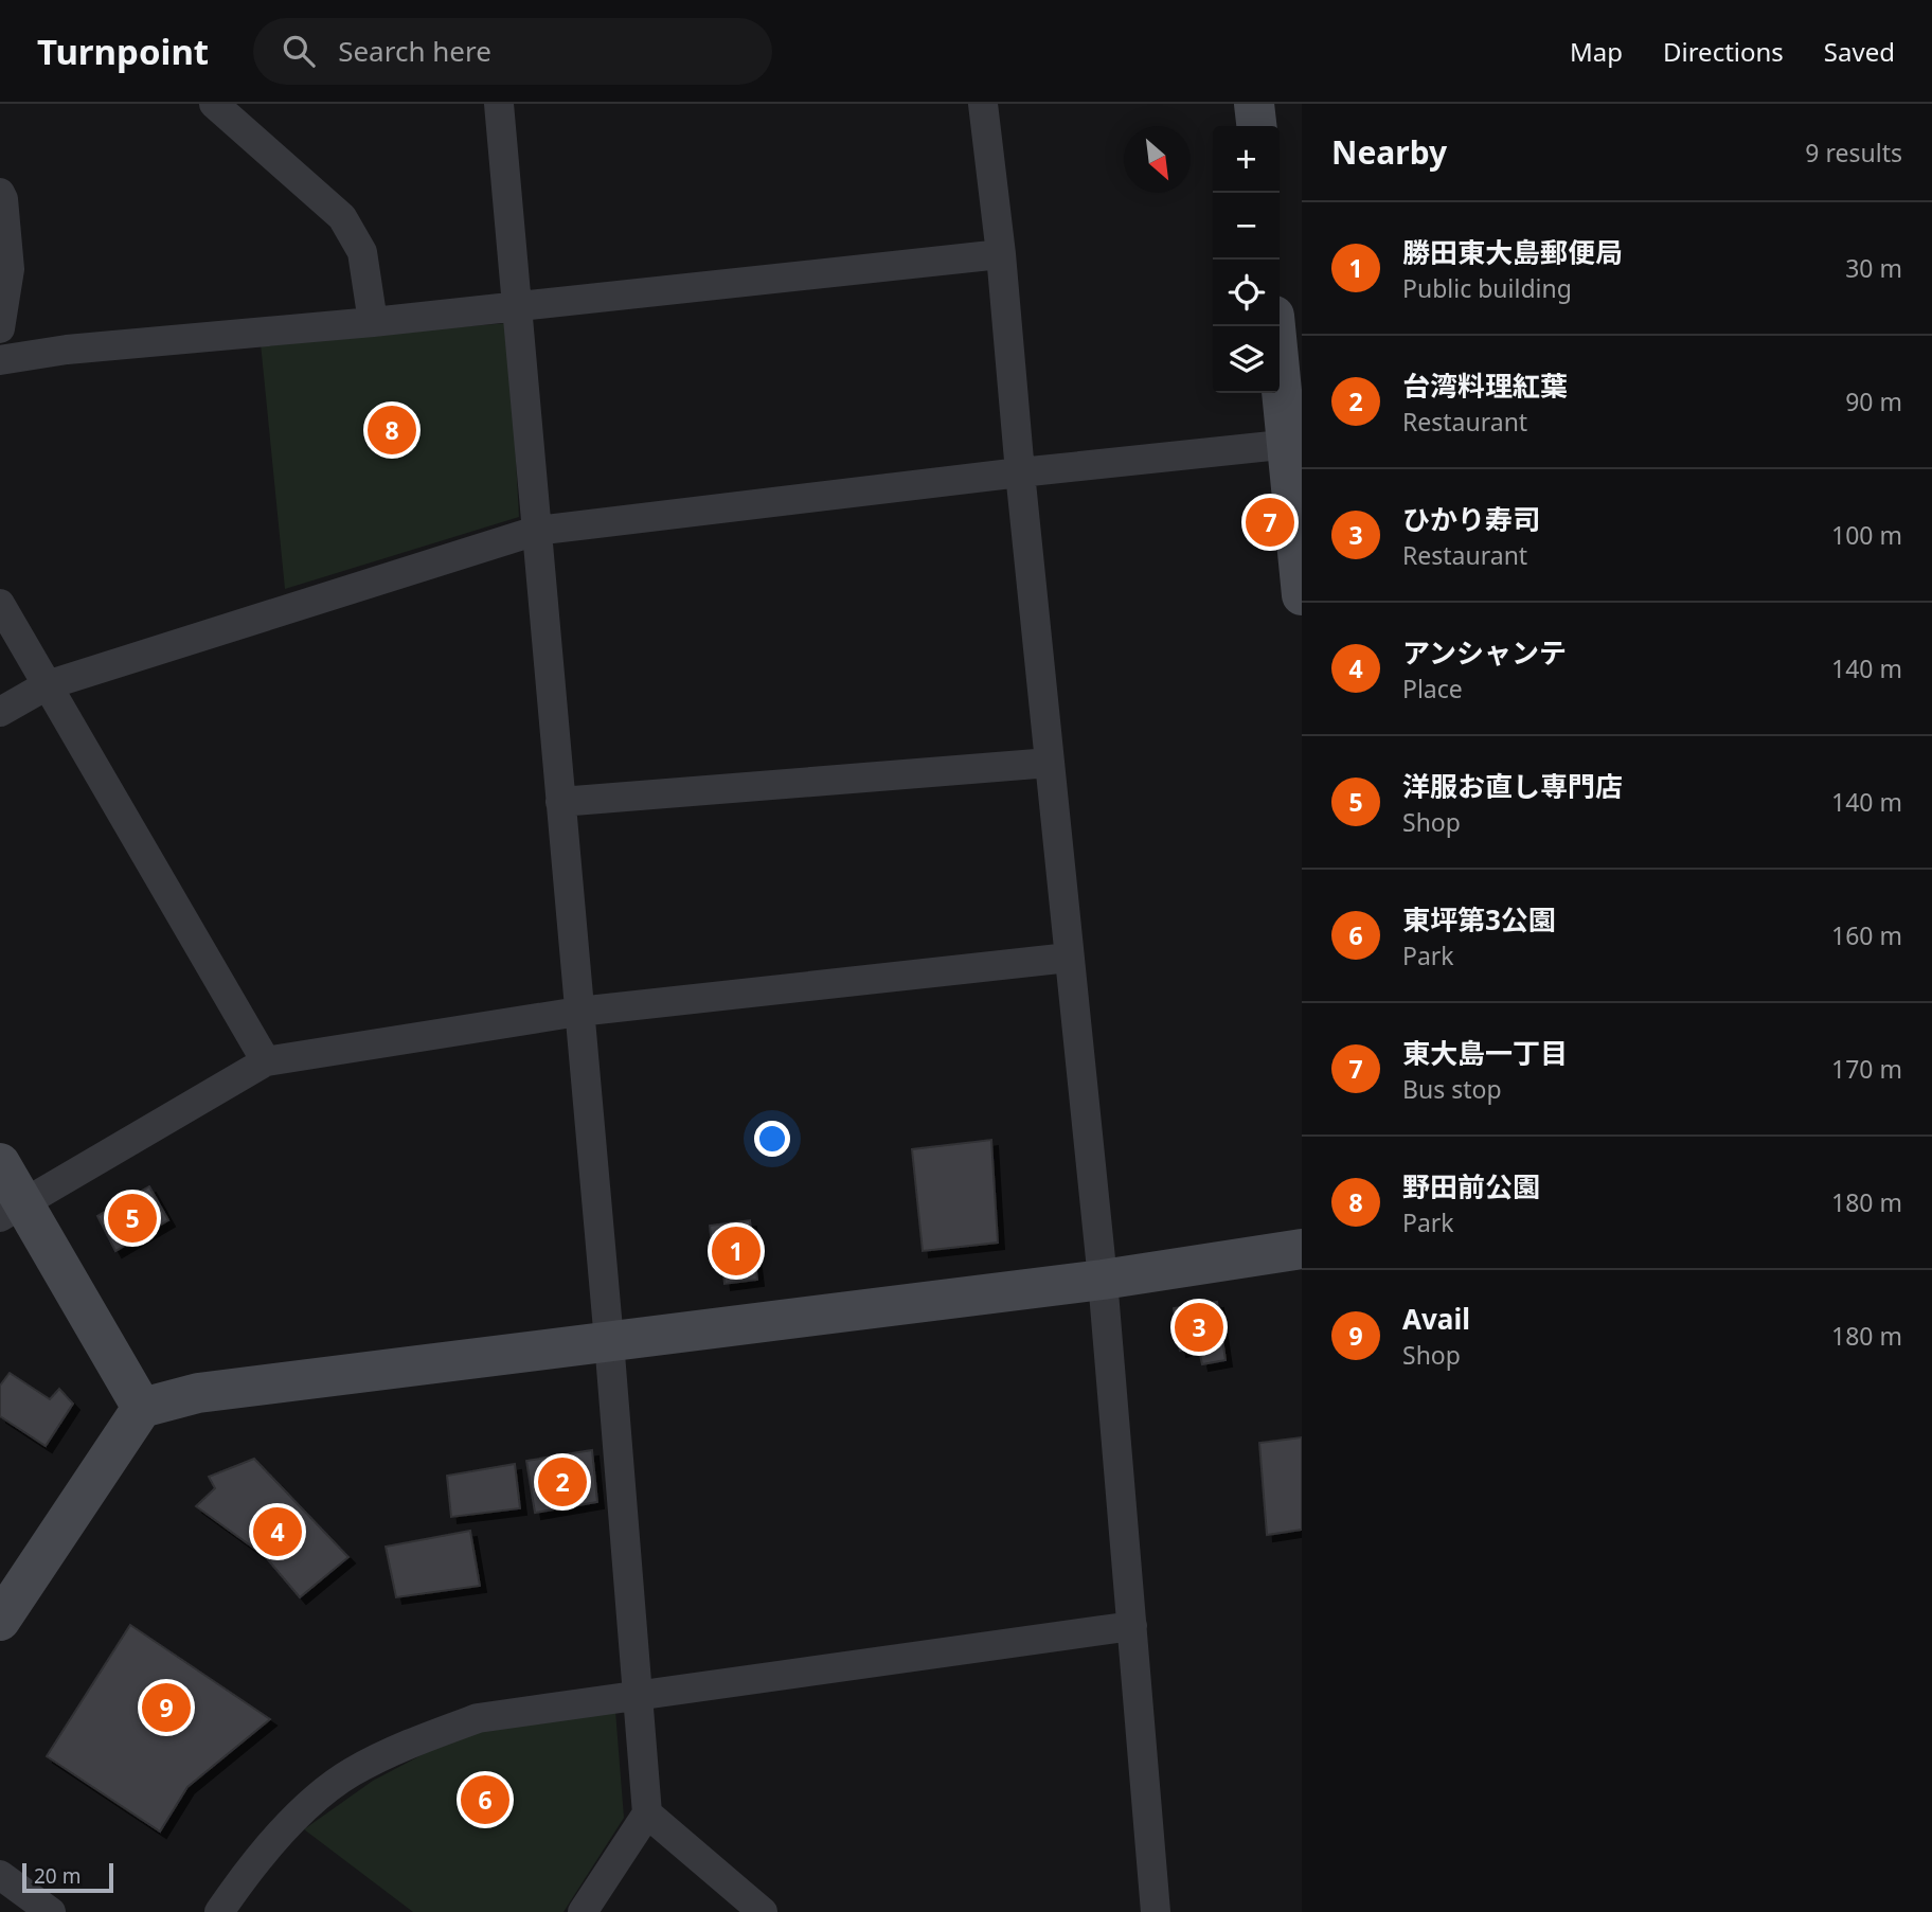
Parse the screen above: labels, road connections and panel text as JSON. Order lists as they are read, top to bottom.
{
  "scale_bar": "20 m",
  "north": "bottom right",
  "page": {
    "header": "Turnpoint",
    "search": "Search here",
    "nav": ["Map", "Directions", "Saved"],
    "heading": ["Nearby", "9 results"],
    "map_buttons": ["+", "−"],
    "list": [
      {
        "mark": "1",
        "name": "勝田東大島郵便局",
        "note": "Public building",
        "value": "30 m"
      },
      {
        "mark": "2",
        "name": "台湾料理紅葉",
        "note": "Restaurant",
        "value": "90 m"
      },
      {
        "mark": "3",
        "name": "ひかり寿司",
        "note": "Restaurant",
        "value": "100 m"
      },
      {
        "mark": "4",
        "name": "アンシャンテ",
        "note": "Place",
        "value": "140 m"
      },
      {
        "mark": "5",
        "name": "洋服お直し専門店",
        "note": "Shop",
        "value": "140 m"
      },
      {
        "mark": "6",
        "name": "東坪第3公園",
        "note": "Park",
        "value": "160 m"
      },
      {
        "mark": "7",
        "name": "東大島一丁目",
        "note": "Bus stop",
        "value": "170 m"
      },
      {
        "mark": "8",
        "name": "野田前公園",
        "note": "Park",
        "value": "180 m"
      },
      {
        "mark": "9",
        "name": "Avail",
        "note": "Shop",
        "value": "180 m"
      }
    ],
    "pins": [
      "8",
      "7",
      "5",
      "1",
      "3",
      "2",
      "4",
      "9",
      "6"
    ],
    "scale": "20 m"
  }
}
